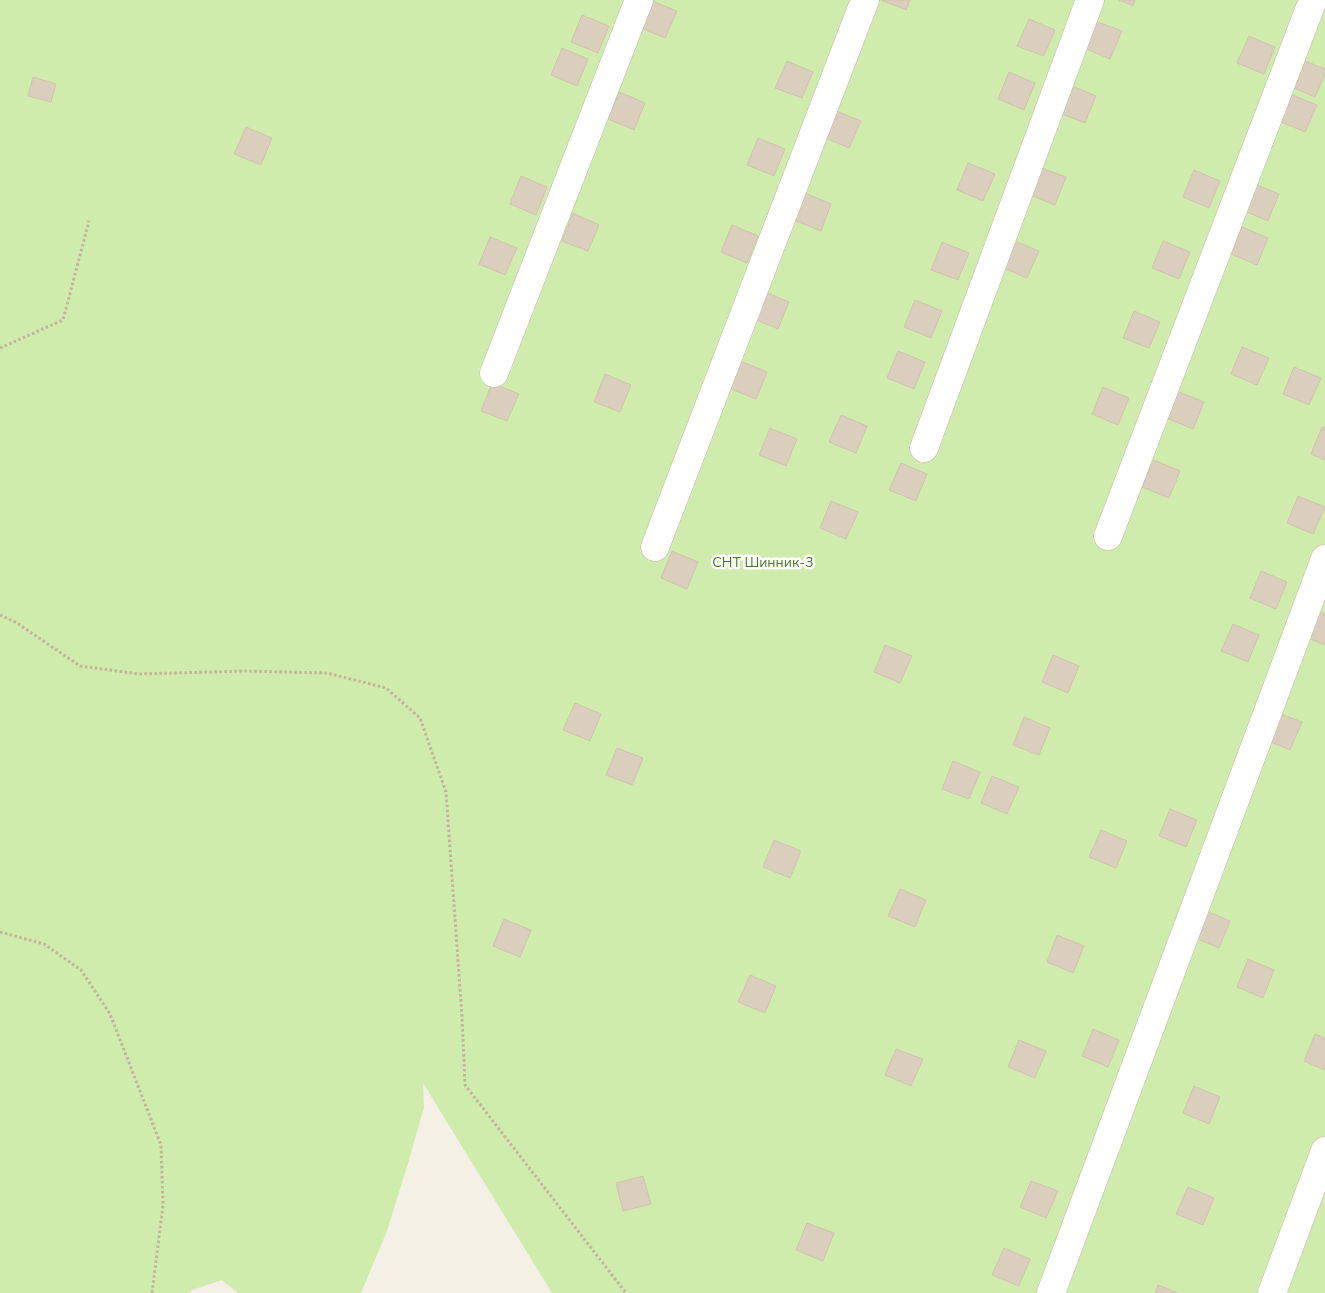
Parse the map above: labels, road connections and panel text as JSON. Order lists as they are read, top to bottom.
{
  "parks": ["СНТ Шинник-3"]
}
